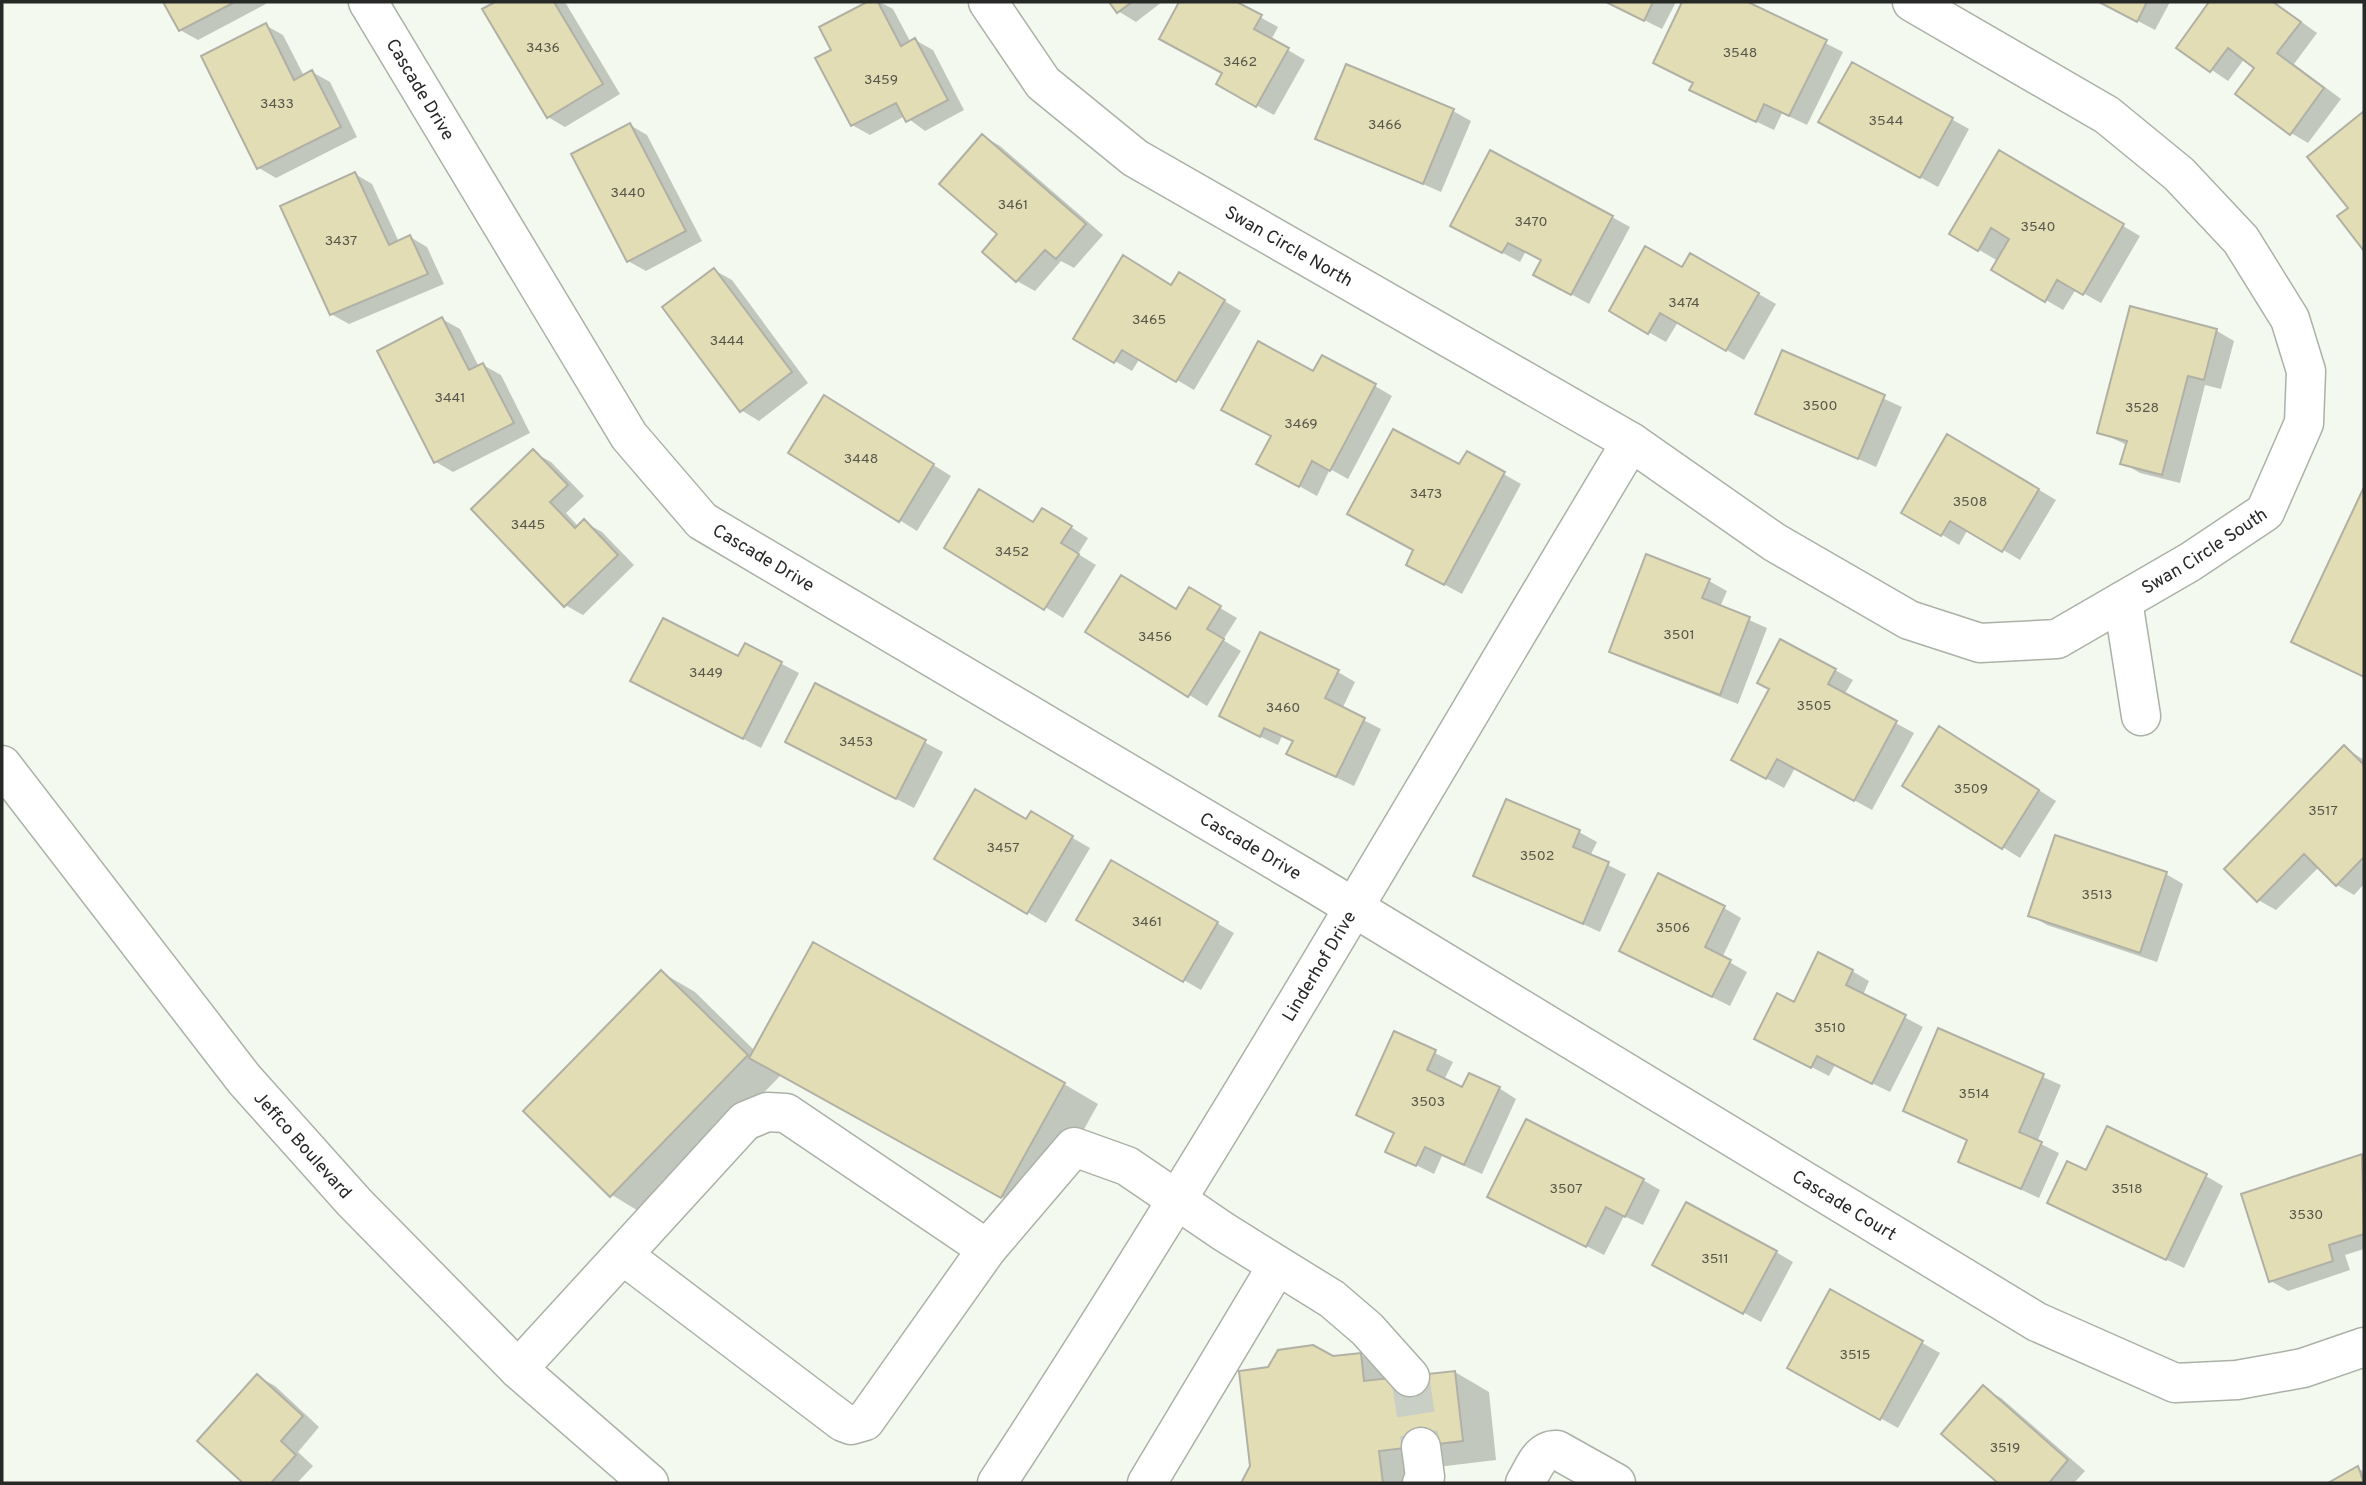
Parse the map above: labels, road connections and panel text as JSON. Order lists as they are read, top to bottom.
{
  "streets": {
    "street": [
      "Cascade Drive",
      "Swan Circle North",
      "Swan Circle South",
      "Linderhof Drive",
      "Jeffco Boulevard",
      "Cascade Court"
    ]
  },
  "crossings": [
    ["Cascade Drive", "Linderhof Drive"],
    ["Cascade Drive", "Cascade Court"],
    ["Swan Circle North", "Swan Circle South"],
    ["Swan Circle North", "Linderhof Drive"],
    ["Swan Circle South", "Linderhof Drive"],
    ["Linderhof Drive", "Cascade Court"]
  ],
  "house_numbers": [
    "3436",
    "3548",
    "3462",
    "3459",
    "3433",
    "3544",
    "3466",
    "3440",
    "3461",
    "3470",
    "3540",
    "3437",
    "3474",
    "3465",
    "3444",
    "3441",
    "3500",
    "3528",
    "3469",
    "3448",
    "3473",
    "3508",
    "3445",
    "3452",
    "3501",
    "3456",
    "3449",
    "3505",
    "3460",
    "3453",
    "3509",
    "3517",
    "3457",
    "3502",
    "3513",
    "3461",
    "3506",
    "3510",
    "3514",
    "3503",
    "3507",
    "3518",
    "3530",
    "3511",
    "3515",
    "3519"
  ]
}
